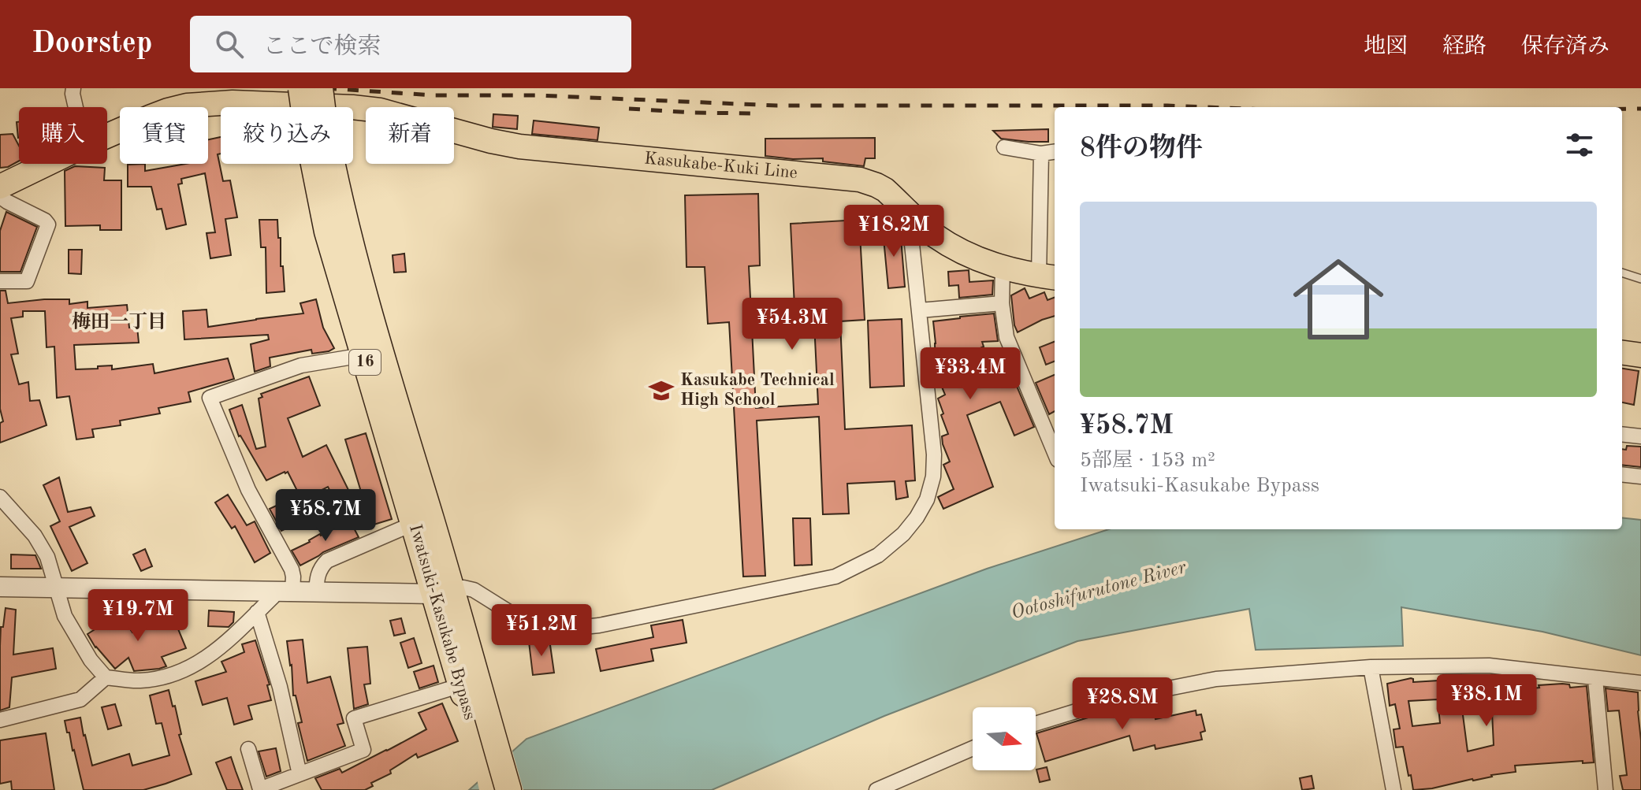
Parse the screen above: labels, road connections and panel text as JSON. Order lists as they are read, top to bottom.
{
  "streets": {
    "highway": ["16", "Iwatsuki-Kasukabe Bypass"],
    "main road": ["Kasukabe-Kuki Line"]
  },
  "districts": ["梅田一丁目"],
  "water": ["Ootoshifurutone River"],
  "places": {
    "school or university": ["Kasukabe Technical High School"]
  },
  "north": "right",
  "page": {
    "header": "Doorstep",
    "search": "ここで検索",
    "nav": ["地図", "経路", "保存済み"],
    "chip": [
      "購入",
      "賃貸",
      "絞り込み",
      "新着"
    ],
    "heading": "8件の物件",
    "list": [
      {
        "name": "¥58.7M",
        "note": "5部屋 · 153 m² · Iwatsuki-Kasukabe Bypass"
      }
    ],
    "price": [
      "¥18.2M",
      "¥54.3M",
      "¥33.4M",
      "¥58.7M",
      "¥19.7M",
      "¥51.2M",
      "¥38.1M",
      "¥28.8M"
    ]
  }
}
